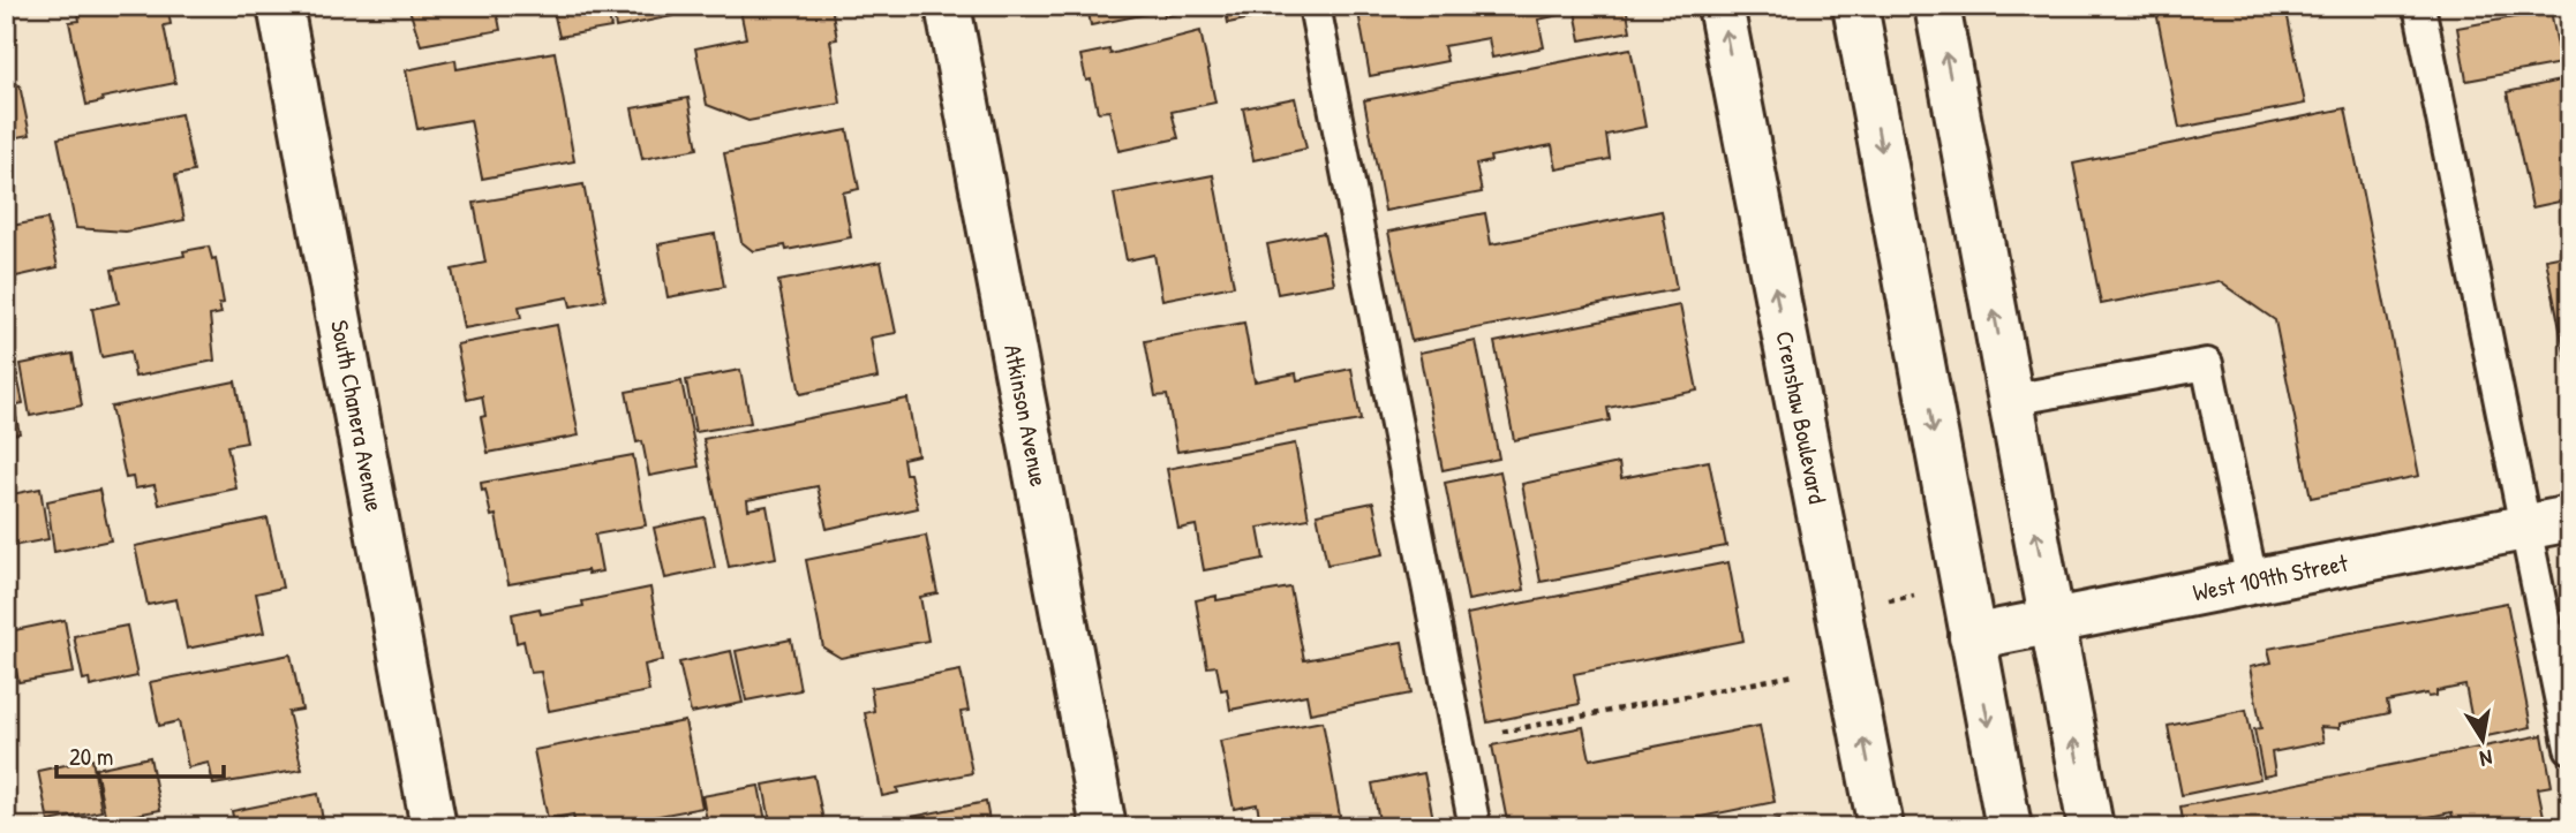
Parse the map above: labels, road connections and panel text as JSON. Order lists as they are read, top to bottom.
{
  "streets": {
    "street": [
      "Crenshaw Boulevard",
      "South Chanera Avenue",
      "Atkinson Avenue",
      "West 109th Street"
    ]
  },
  "scale_bar": "20 m",
  "north": "bottom"
}
